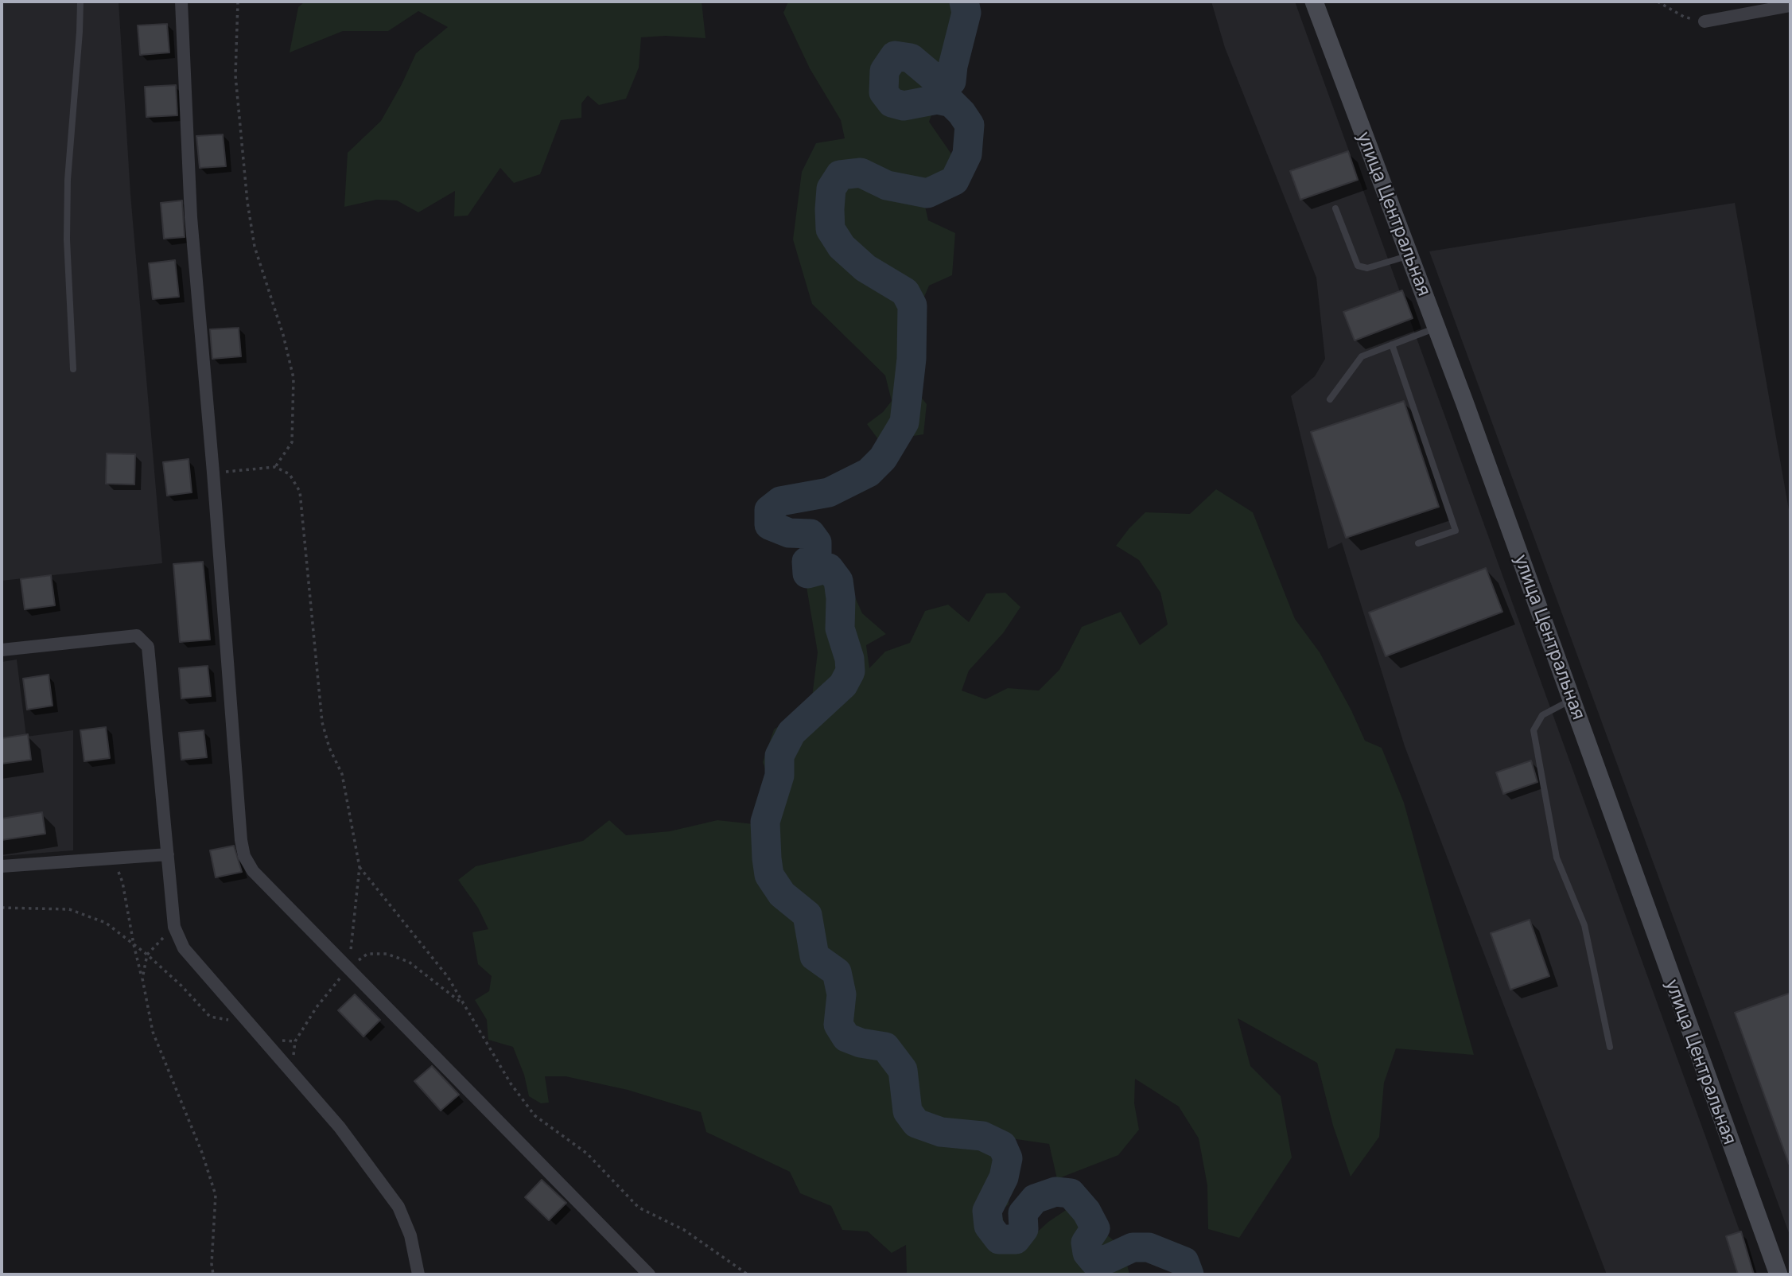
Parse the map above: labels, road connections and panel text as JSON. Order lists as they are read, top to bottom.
{
  "streets": {
    "main road": ["улица Центральная"]
  }
}
